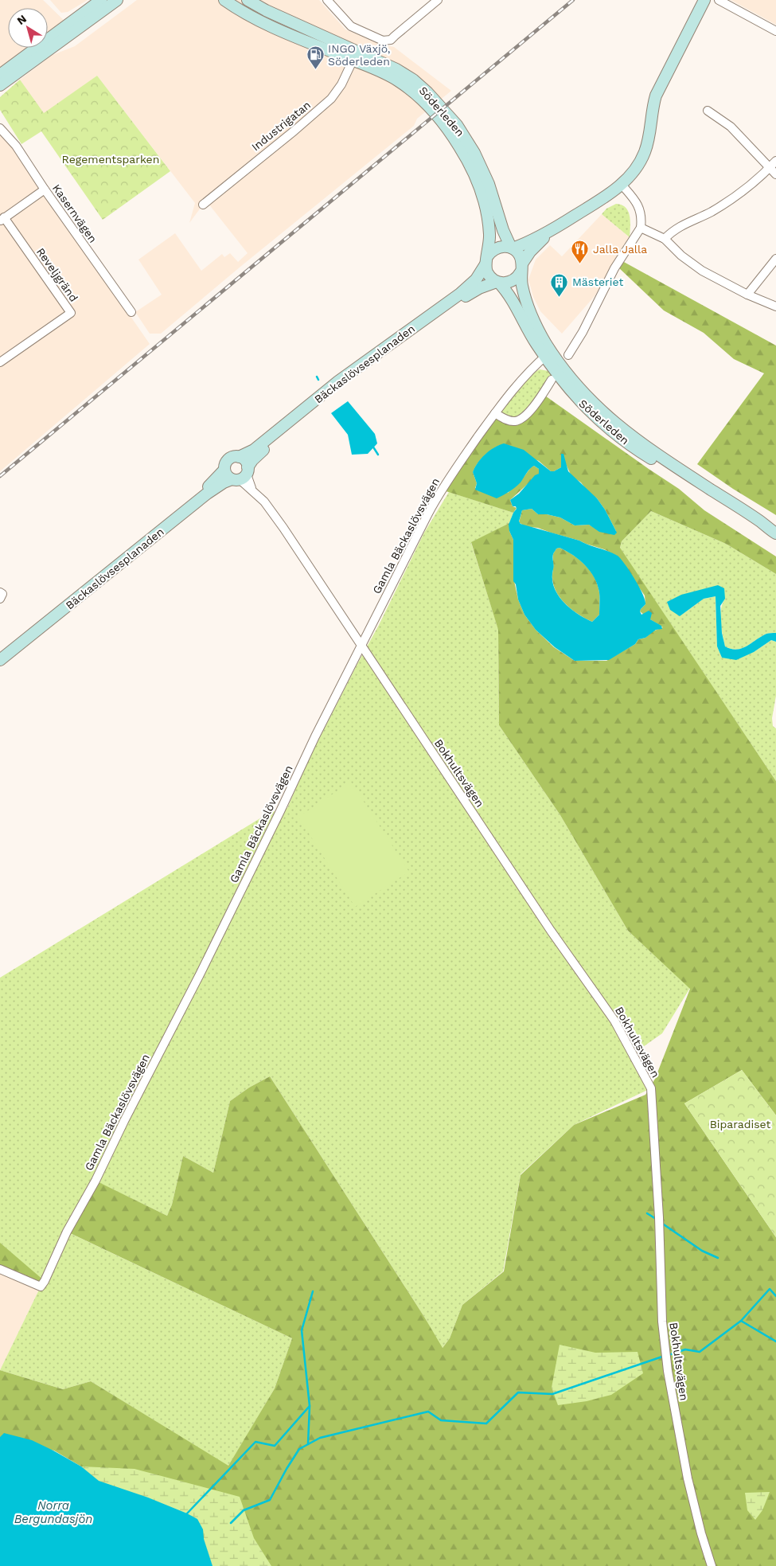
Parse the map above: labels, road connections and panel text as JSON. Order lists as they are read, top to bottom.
{
  "streets": {
    "street": [
      "Söderleden",
      "Industrigatan",
      "Kasernvägen",
      "Reveljgränd",
      "Bäckaslövsesplanaden",
      "Gamla Bäckaslövsvägen",
      "Bokhultsvägen"
    ]
  },
  "crossings": [
    ["Söderleden", "Industrigatan"],
    ["Söderleden", "Bäckaslövsesplanaden"],
    ["Söderleden", "Gamla Bäckaslövsvägen"],
    ["Bäckaslövsesplanaden", "Bokhultsvägen"],
    ["Gamla Bäckaslövsvägen", "Bokhultsvägen"]
  ],
  "water": ["Norra Bergundasjön"],
  "parks": ["Regementsparken", "Biparadiset"],
  "places": {
    "fuel station": ["INGO Växjö, Söderleden"],
    "restaurant": ["Jalla Jalla"],
    "building": ["Mästeriet"]
  },
  "north": "top left"
}
